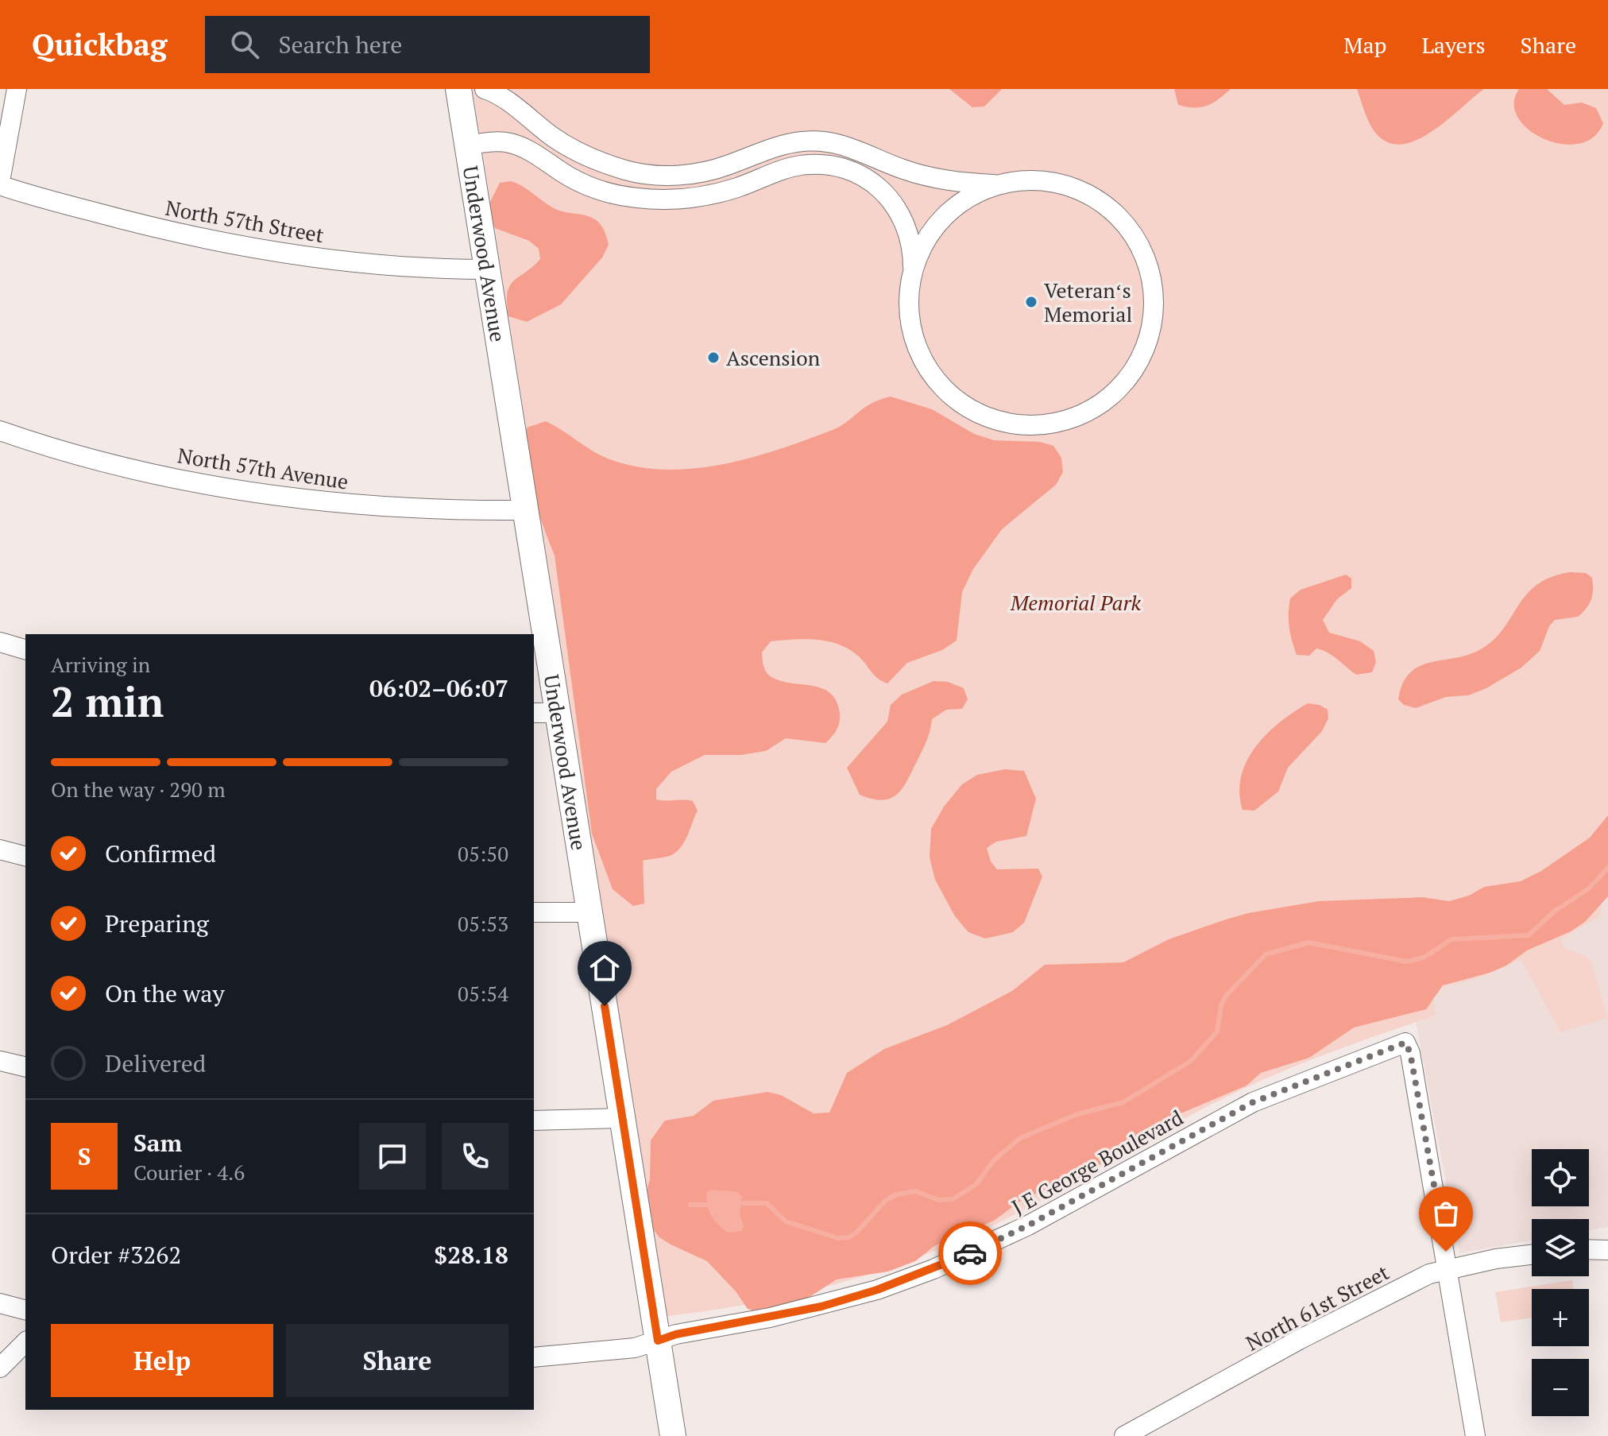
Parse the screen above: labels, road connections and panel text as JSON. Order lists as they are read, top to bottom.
{
  "streets": {
    "main road": ["Underwood Avenue"],
    "street": [
      "North 57th Street",
      "North 57th Avenue",
      "J E George Boulevard",
      "North 61st Street"
    ]
  },
  "crossings": [
    ["North 57th Street", "Underwood Avenue"],
    ["Underwood Avenue", "North 57th Avenue"],
    ["Underwood Avenue", "J E George Boulevard"],
    ["J E George Boulevard", "North 61st Street"]
  ],
  "parks": ["Memorial Park"],
  "places": ["Veteranʻs Memorial", "Ascension"],
  "page": {
    "header": "Quickbag",
    "search": "Search here",
    "nav": ["Map", "Layers", "Share"],
    "heading": ["2 min", "Arriving in", "06:02–06:07"],
    "panel": [
      "Sam",
      "Courier · 4.6",
      "Order #3262",
      "$28.18"
    ],
    "bar": "On the way · 290 m",
    "list": [
      ["Confirmed", "05:50"],
      ["Preparing", "05:53"],
      ["On the way", "05:54"],
      "Delivered"
    ],
    "round": "S",
    "map_buttons": ["+", "−"],
    "buttons": ["Help", "Share"]
  }
}
